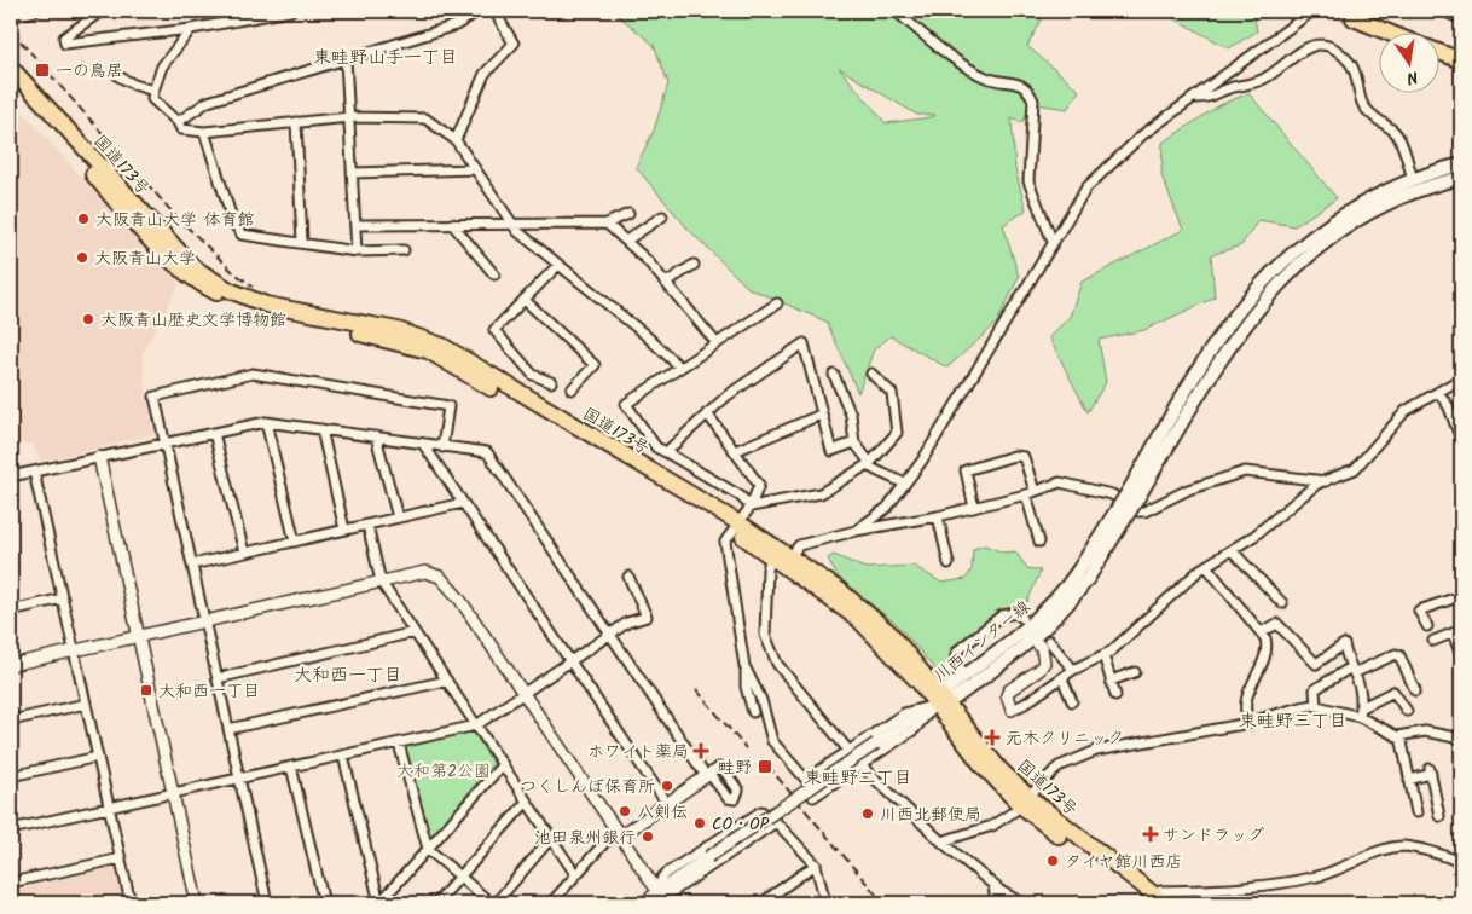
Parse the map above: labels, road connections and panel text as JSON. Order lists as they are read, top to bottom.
{
  "streets": {
    "highway": ["国道173号"],
    "main road": ["川西インター線"]
  },
  "crossings": [
    ["国道173号", "川西インター線"]
  ],
  "districts": [
    "東畦野山手一丁目",
    "大和西一丁目",
    "東畦野三丁目",
    "東畦野二丁目"
  ],
  "parks": ["大和第2公園"],
  "places": {
    "transit": ["一の鳥居", "大和西一丁目", "畦野"],
    "other": [
      "大阪青山大学 体育館",
      "大阪青山大学",
      "大阪青山歴史文学博物館",
      "つくしんぼ保育所",
      "八剣伝",
      "川西北郵便局",
      "CO・OP",
      "池田泉州銀行",
      "タイヤ館川西店"
    ],
    "health": ["元木クリニック", "ホワイト薬局", "サンドラッグ"]
  },
  "north": "bottom"
}
